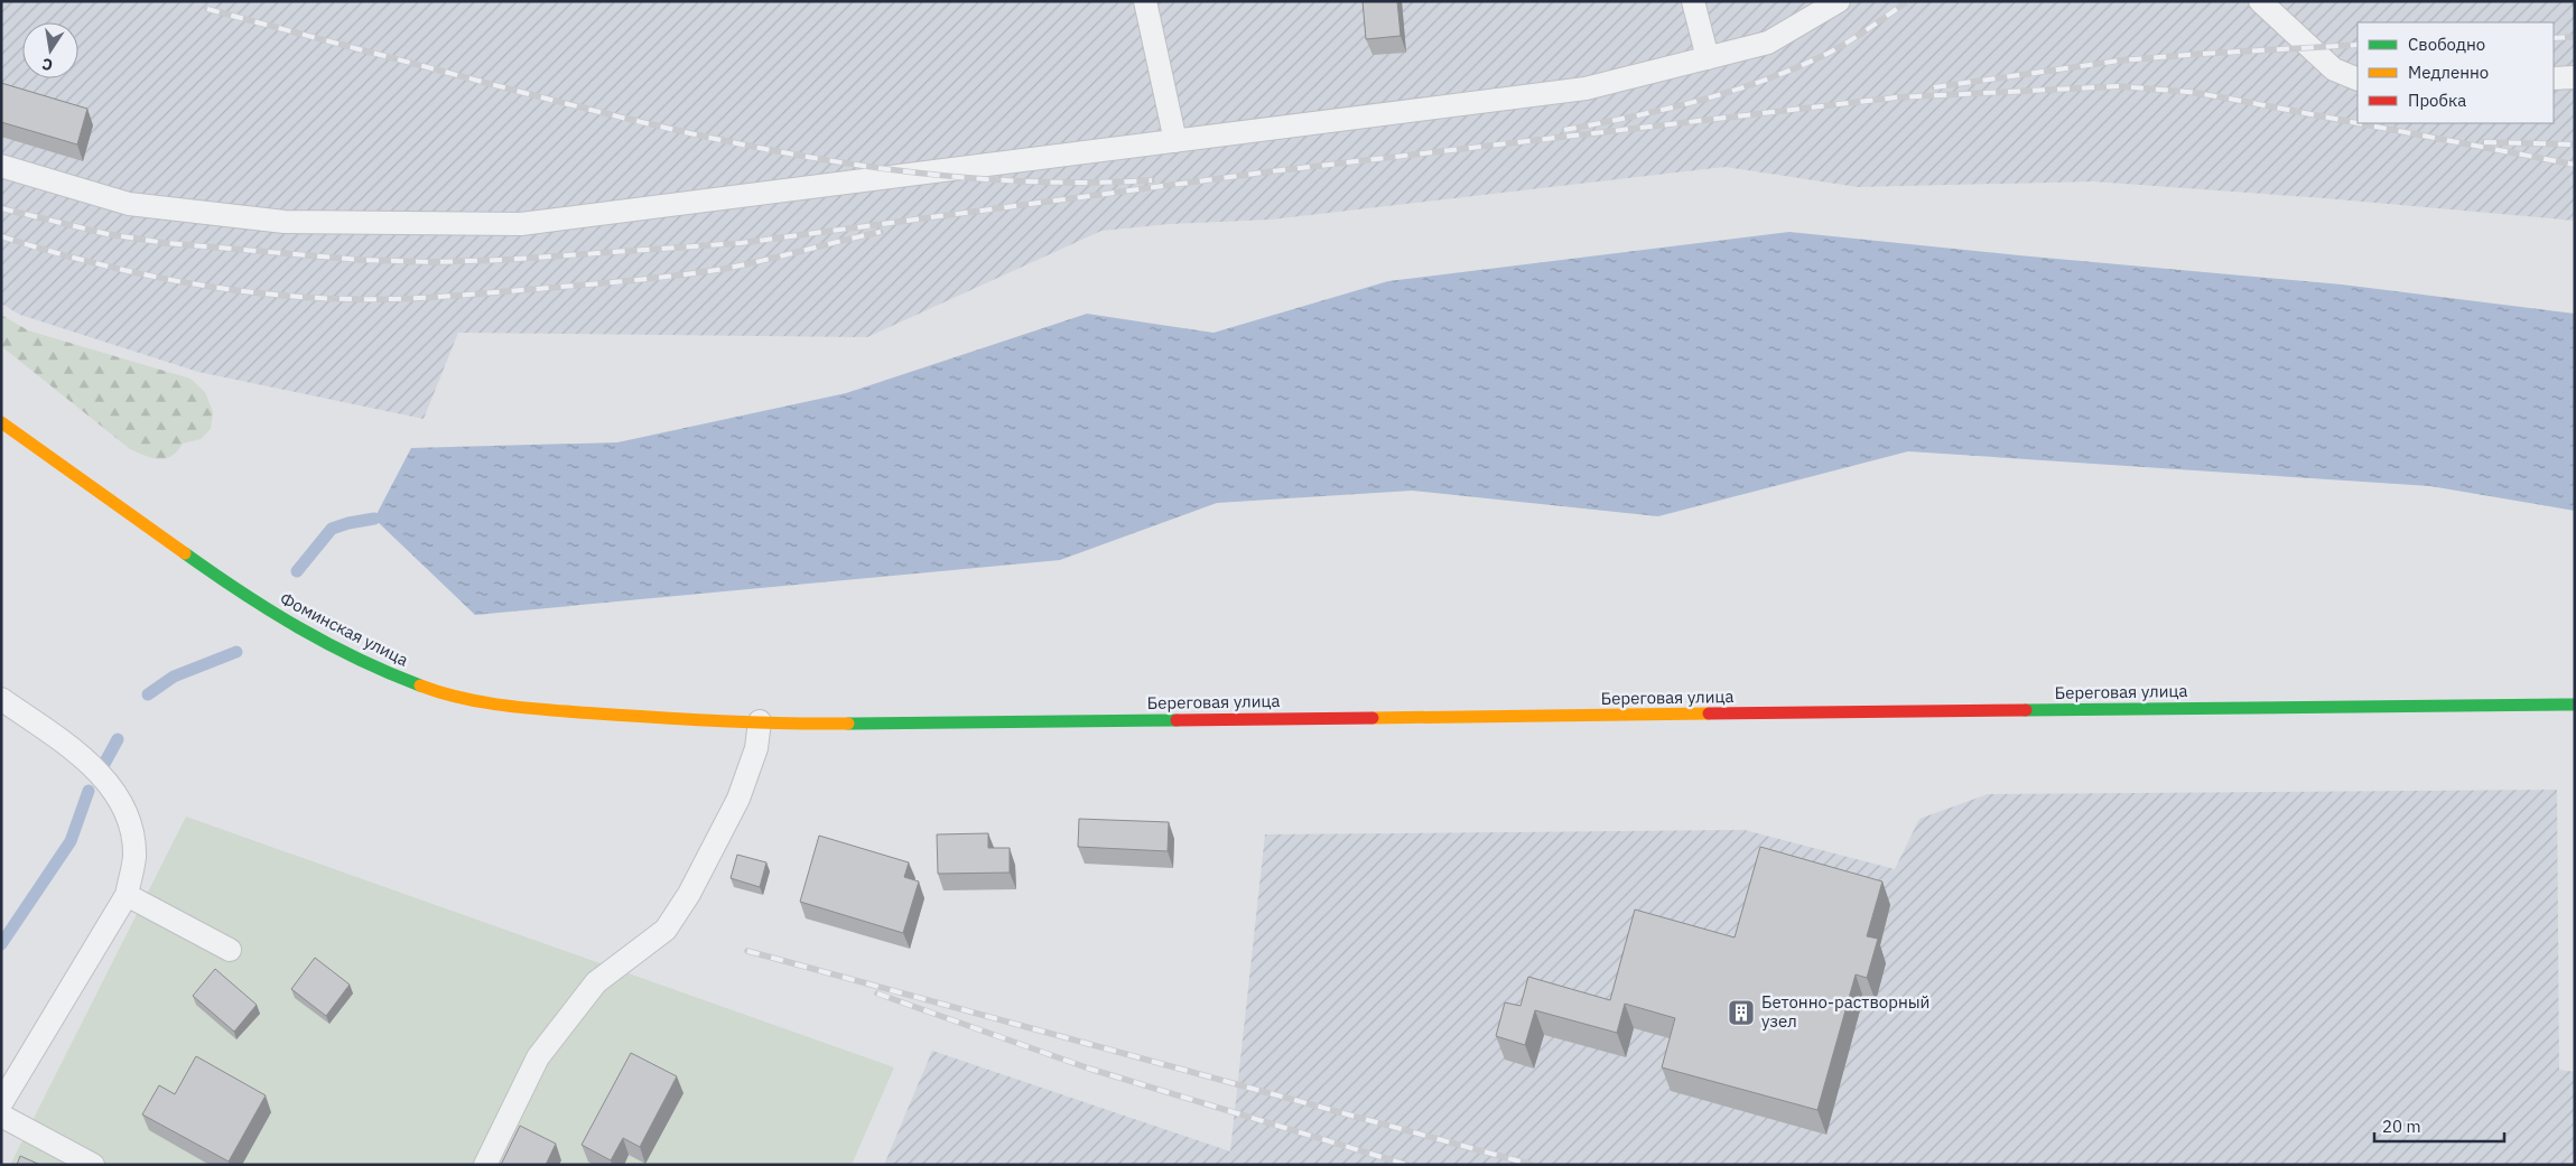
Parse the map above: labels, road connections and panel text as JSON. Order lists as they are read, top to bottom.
{
  "streets": {
    "street": ["Фоминская улица", "Береговая улица"]
  },
  "crossings": [
    ["Фоминская улица", "Береговая улица"]
  ],
  "places": {
    "building": ["Бетонно-растворный узел"]
  },
  "legend": ["Свободно", "Медленно", "Пробка"],
  "scale_bar": "20 m",
  "north": "bottom"
}
